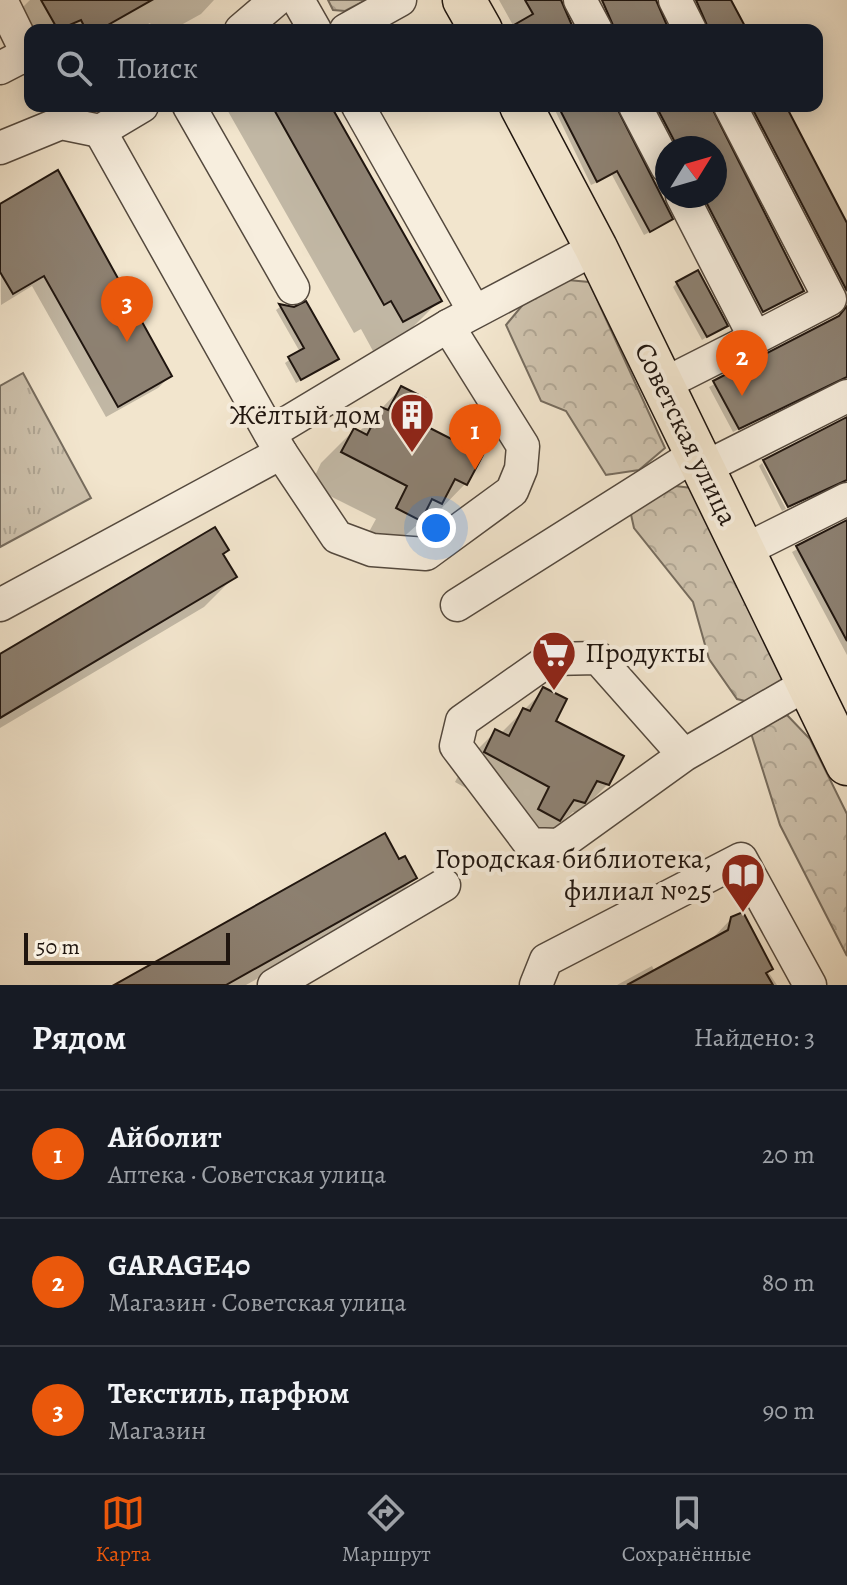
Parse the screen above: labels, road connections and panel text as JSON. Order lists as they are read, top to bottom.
{
  "streets": {
    "main road": ["Советская улица"]
  },
  "places": {
    "building": ["Жёлтый дом"],
    "supermarket": ["Продукты"],
    "library": ["Городская библиотека, филиал №25"]
  },
  "scale_bar": "50 m",
  "north": "top right",
  "page": {
    "search": "Поиск",
    "pins": ["3", "2", "1"],
    "scale": "50 m",
    "heading": ["Рядом", "Найдено: 3"],
    "list": [
      {
        "mark": "1",
        "name": "Айболит",
        "note": "Аптека · Советская улица",
        "value": "20 m"
      },
      {
        "mark": "2",
        "name": "GARAGE40",
        "note": "Магазин · Советская улица",
        "value": "80 m"
      },
      {
        "mark": "3",
        "name": "Текстиль, парфюм",
        "note": "Магазин",
        "value": "90 m"
      }
    ],
    "nav": ["Карта", "Маршрут", "Сохранённые"]
  }
}
